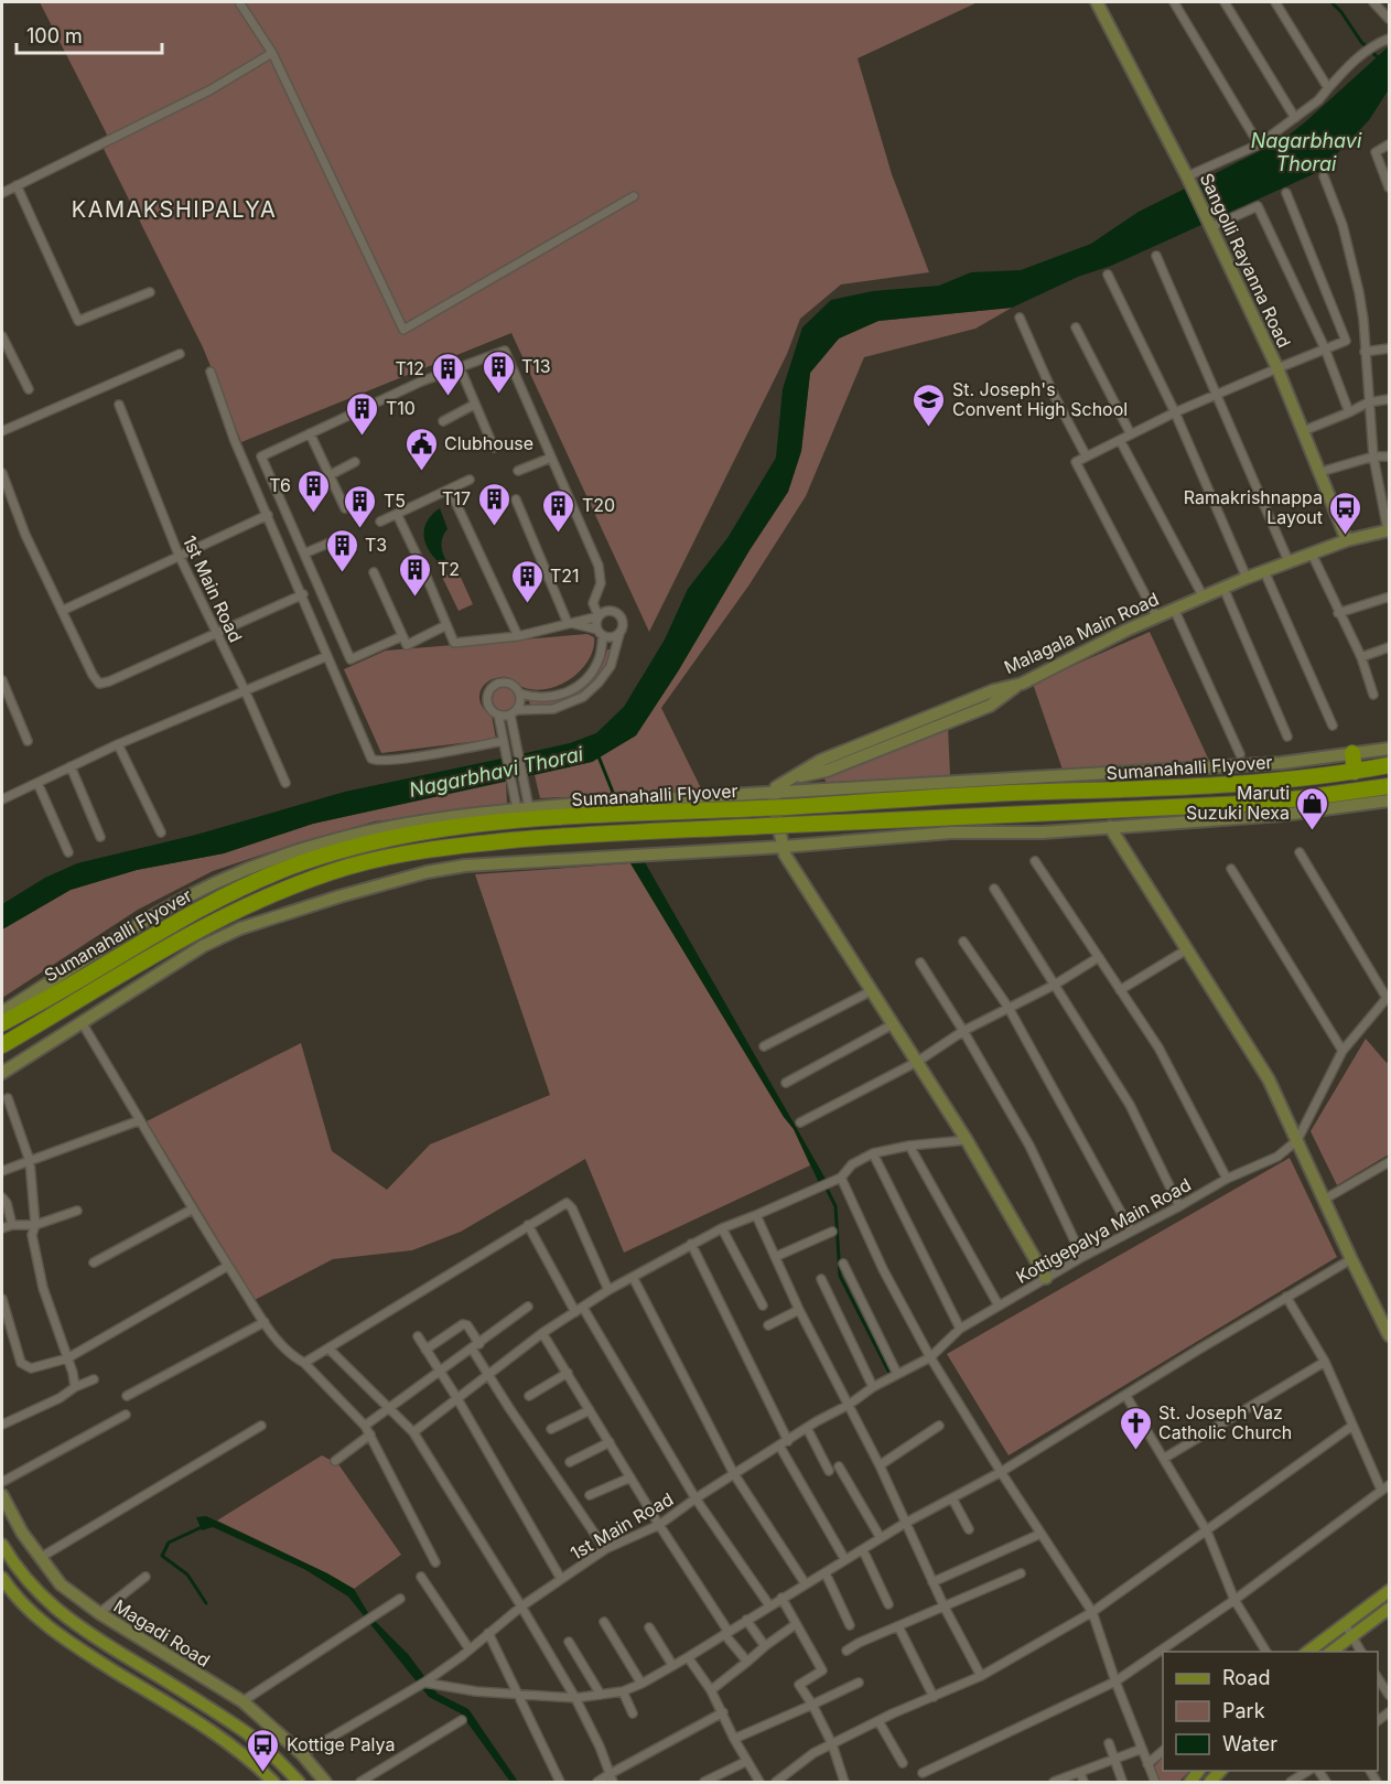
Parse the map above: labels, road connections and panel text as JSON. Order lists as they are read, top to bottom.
{
  "streets": {
    "highway": ["Sumanahalli Flyover"],
    "street": [
      "Sangolli Rayanna Road",
      "1st Main Road",
      "Malagala Main Road",
      "Kottigepalya Main Road",
      "Magadi Road"
    ]
  },
  "crossings": [
    ["Sangolli Rayanna Road", "Malagala Main Road"],
    ["1st Main Road", "Kottigepalya Main Road"],
    ["1st Main Road", "Magadi Road"]
  ],
  "districts": ["KAMAKSHIPALYA"],
  "water": ["Nagarbhavi Thorai"],
  "places": {
    "building": [
      "T13",
      "T12",
      "T10",
      "T6",
      "T17",
      "T5",
      "T20",
      "T3",
      "T2",
      "T21"
    ],
    "school or university": ["St. Joseph's Convent High School"],
    "public building": ["Clubhouse"],
    "bus stop": ["Ramakrishnappa Layout", "Kottige Palya"],
    "shop": ["Maruti Suzuki Nexa"],
    "church": ["St. Joseph Vaz Catholic Church"]
  },
  "legend": ["Road", "Park", "Water"],
  "scale_bar": "100 m"
}
